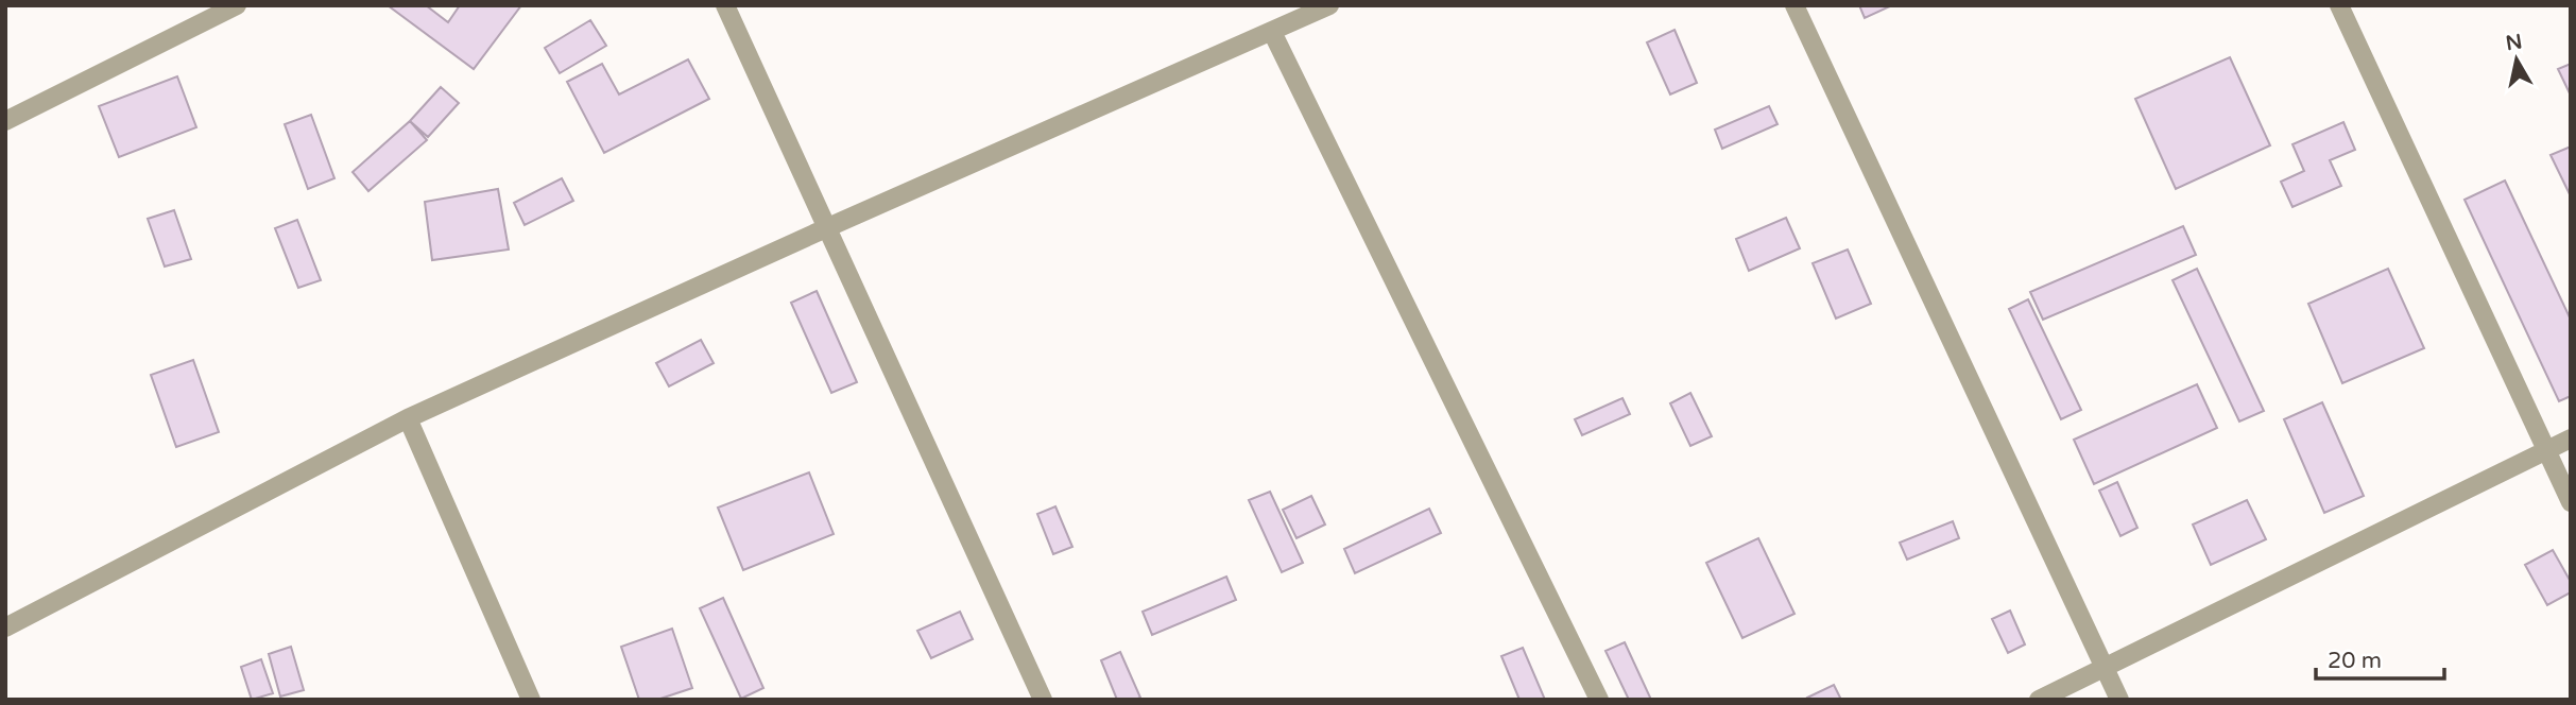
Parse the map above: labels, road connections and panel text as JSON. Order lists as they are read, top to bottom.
{
  "scale_bar": "20 m",
  "north": "top"
}
